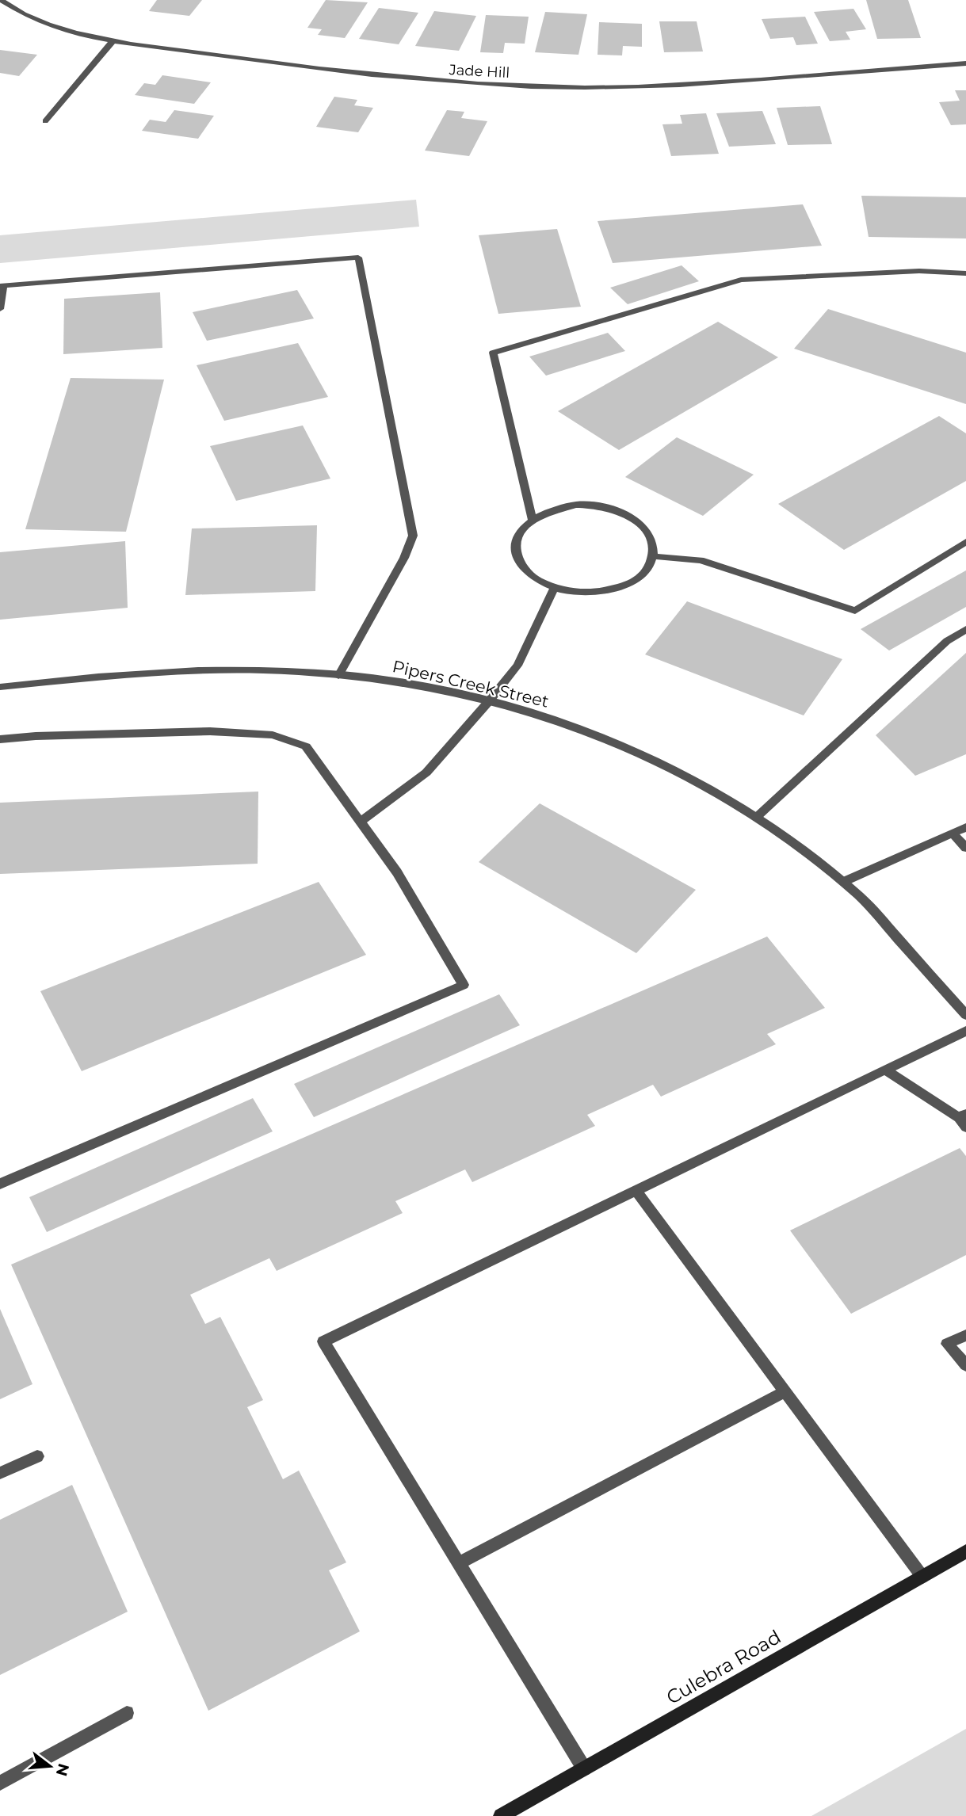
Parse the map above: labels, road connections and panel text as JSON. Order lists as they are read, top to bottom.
{
  "streets": {
    "main road": ["Culebra Road"],
    "street": ["Jade Hill", "Pipers Creek Street"]
  },
  "north": "right"
}
